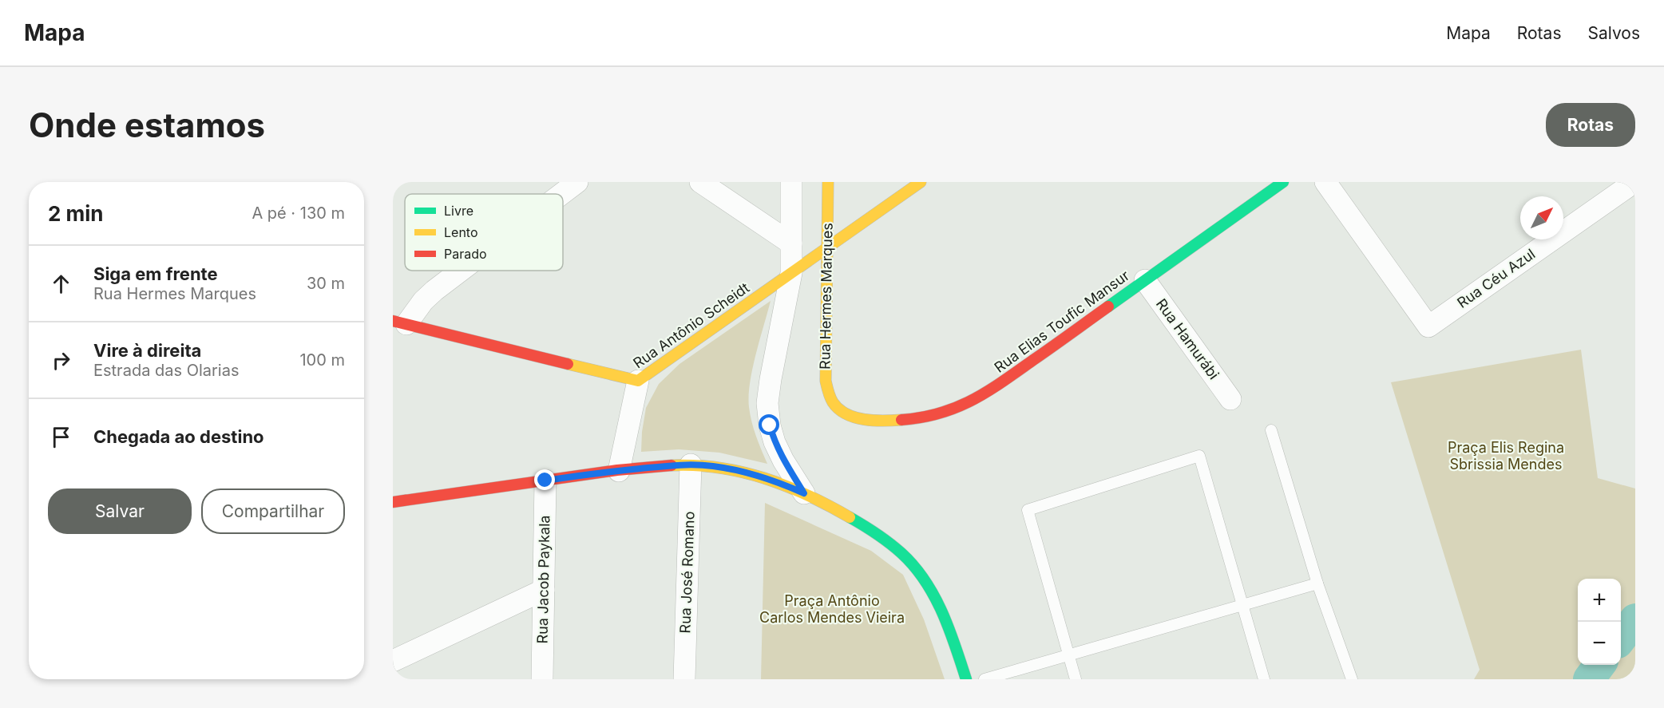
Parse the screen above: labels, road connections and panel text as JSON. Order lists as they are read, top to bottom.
{
  "streets": {
    "street": [
      "Rua Céu Azul",
      "Rua Hermes Marques",
      "Rua Elias Toufic Mansur",
      "Rua Antônio Scheidt",
      "Rua Hamurábi",
      "Rua José Romano",
      "Rua Jacob Paykala"
    ]
  },
  "crossings": [
    ["Rua Hermes Marques", "Rua Elias Toufic Mansur"],
    ["Rua Hermes Marques", "Rua Antônio Scheidt"],
    ["Rua Elias Toufic Mansur", "Rua Hamurábi"]
  ],
  "parks": ["Praça Elis Regina Sbrissia Mendes", "Praça Antônio Carlos Mendes Vieira"],
  "legend": ["Livre", "Lento", "Parado"],
  "north": "top right",
  "page": {
    "header": "Mapa",
    "nav": ["Mapa", "Rotas", "Salvos"],
    "buttons": [
      "Rotas",
      ["Salvar", "Compartilhar"]
    ],
    "title": "Onde estamos",
    "heading": ["2 min", "A pé · 130 m"],
    "list": [
      ["Siga em frente", "Rua Hermes Marques", "30 m"],
      ["Vire à direita", "Estrada das Olarias", "100 m"],
      "Chegada ao destino"
    ],
    "map_buttons": ["+", "−"]
  }
}
